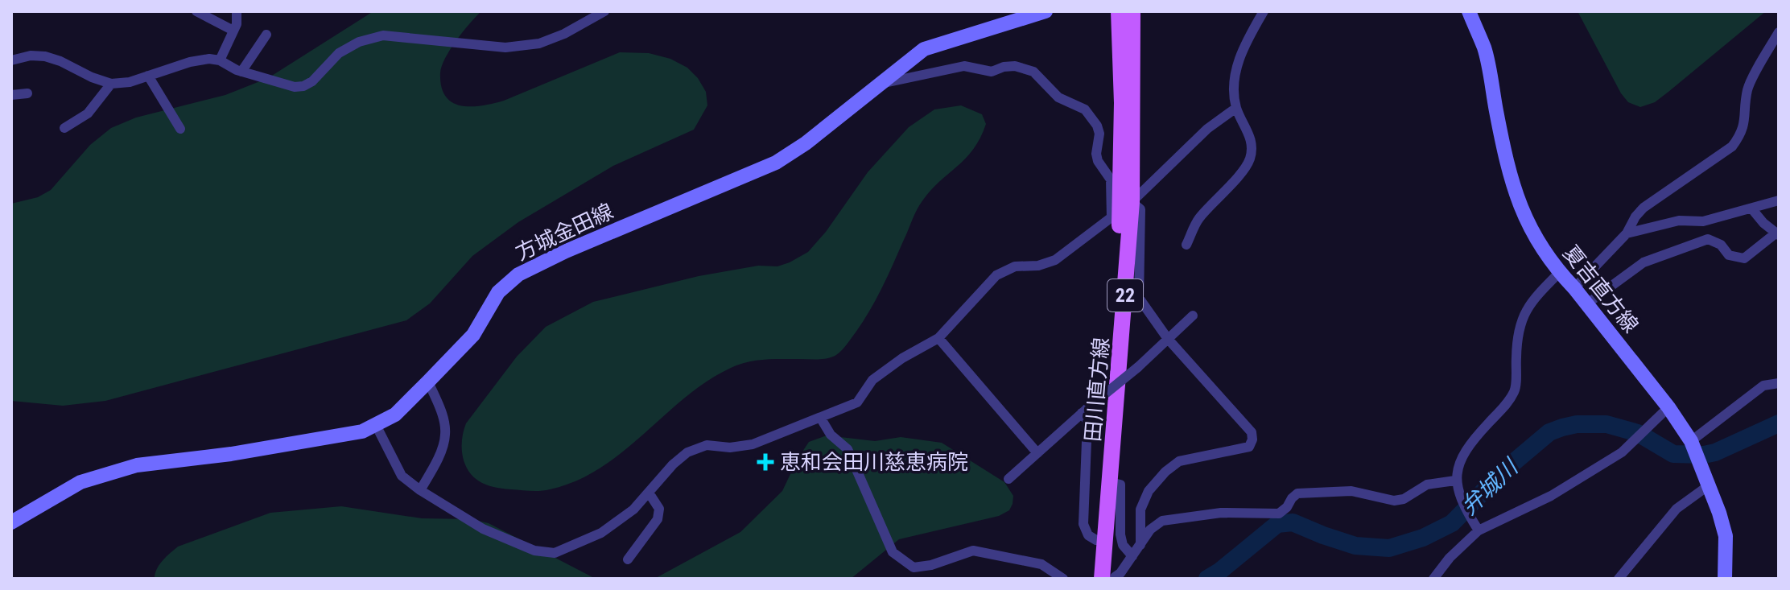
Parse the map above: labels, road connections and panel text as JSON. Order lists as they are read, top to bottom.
{
  "streets": {
    "main road": [
      "方城金田線",
      "夏吉直方線",
      "22",
      "田川直方線"
    ]
  },
  "water": ["弁城川"],
  "places": {
    "health": ["恵和会田川慈恵病院"]
  }
}
